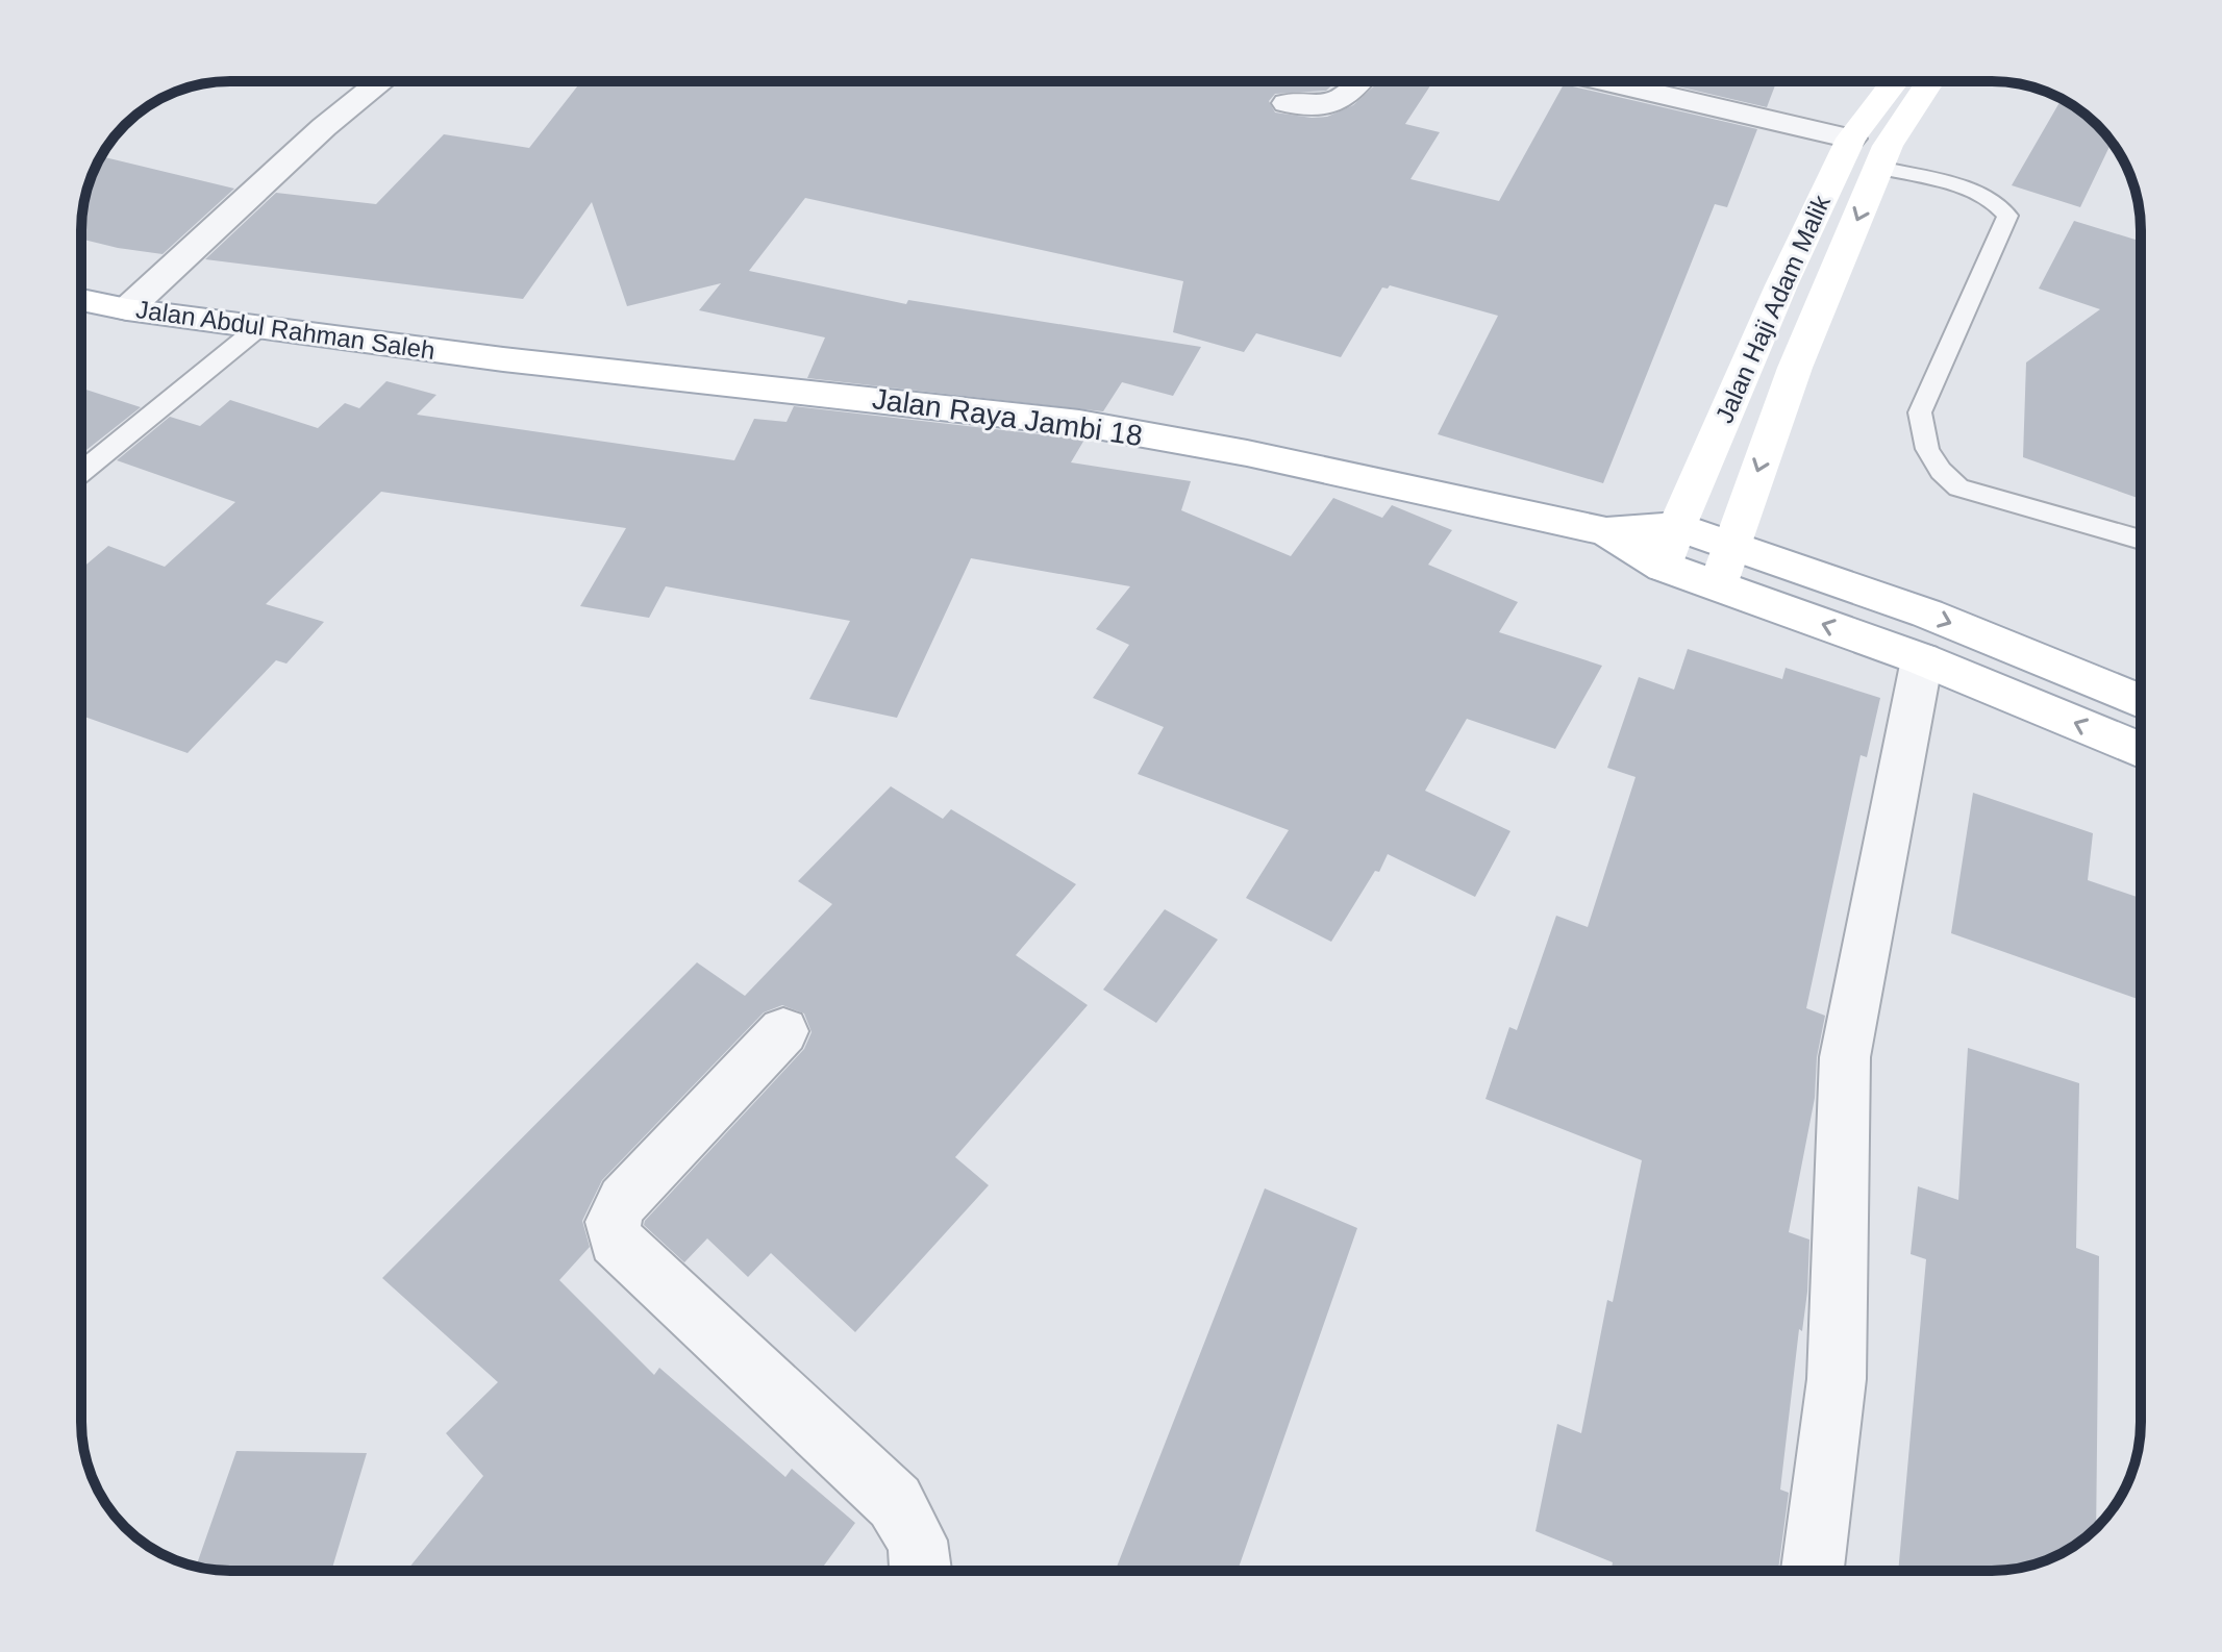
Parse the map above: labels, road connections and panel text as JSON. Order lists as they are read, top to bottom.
{
  "streets": {
    "main road": ["Jalan Haji Adam Malik", "Jalan Abdul Rahman Saleh", "Jalan Raya Jambi 18"]
  },
  "crossings": [
    ["Jalan Abdul Rahman Saleh", "Jalan Raya Jambi 18"]
  ]
}
